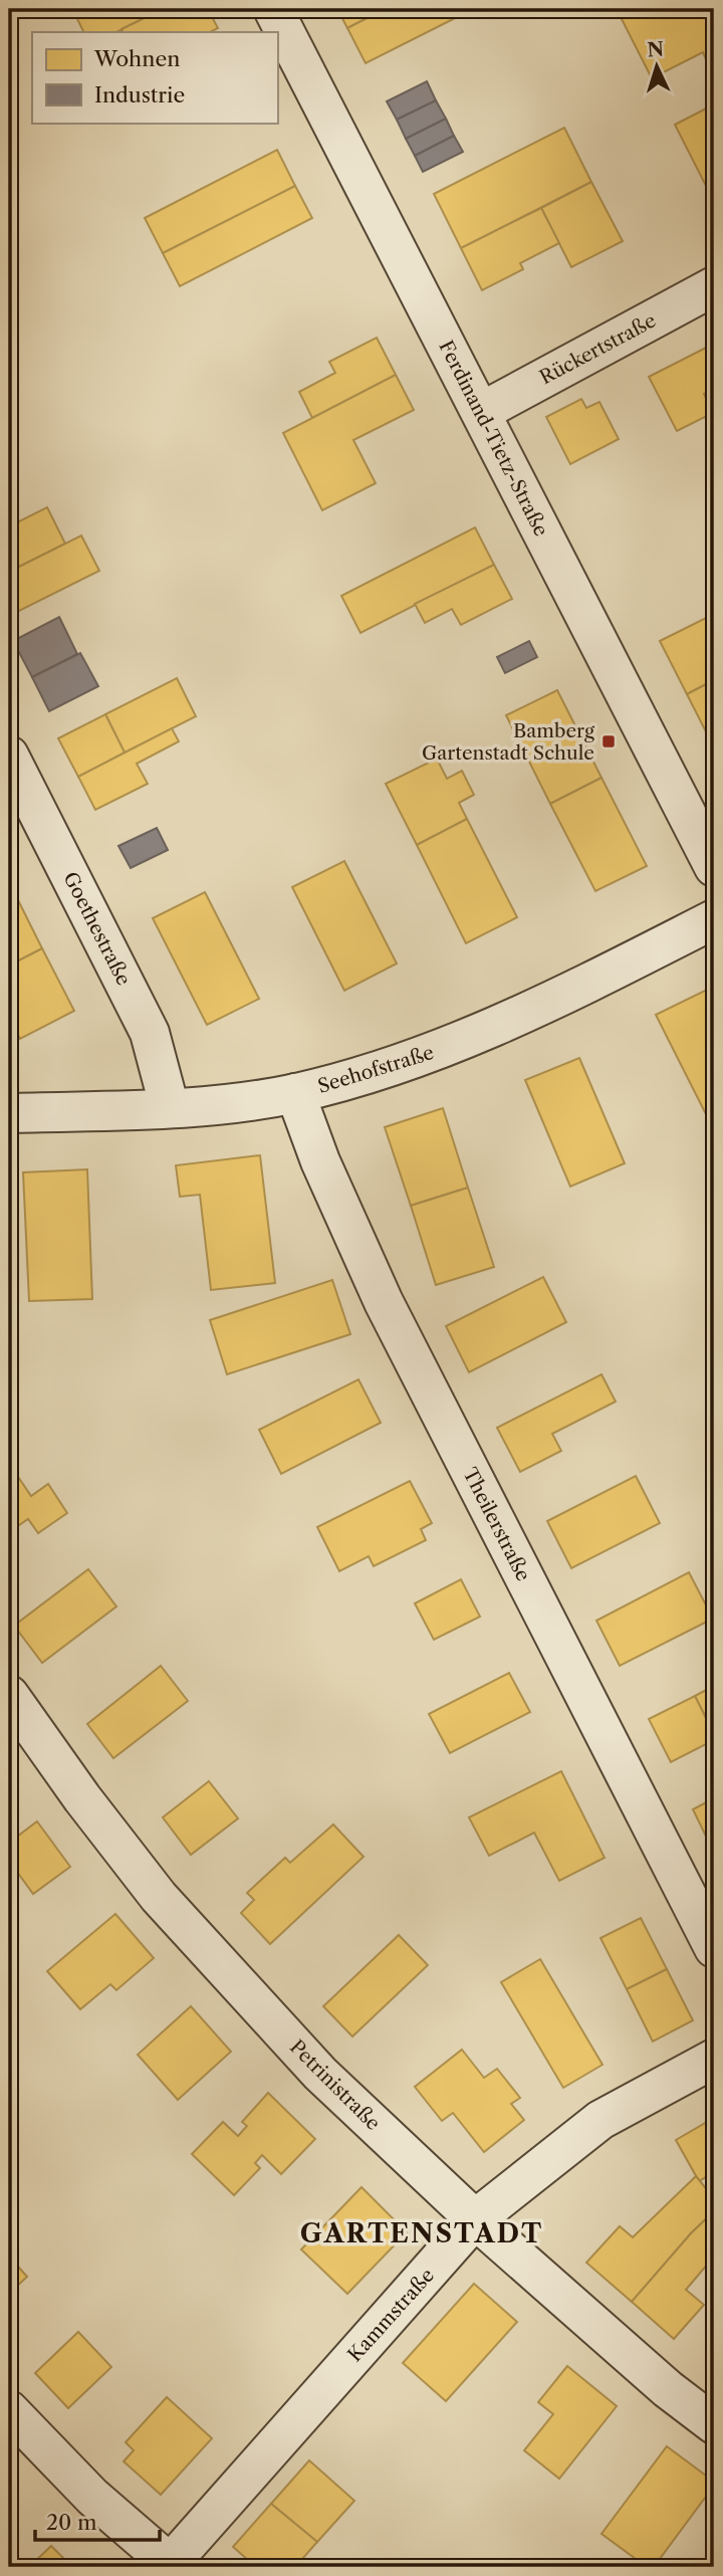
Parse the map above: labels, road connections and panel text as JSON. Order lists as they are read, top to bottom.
{
  "streets": {
    "street": [
      "Rückertstraße",
      "Ferdinand-Tietz-Straße",
      "Goethestraße",
      "Seehofstraße",
      "Theilerstraße",
      "Petrinistraße",
      "Kammstraße"
    ]
  },
  "crossings": [
    ["Rückertstraße", "Ferdinand-Tietz-Straße"],
    ["Goethestraße", "Seehofstraße"],
    ["Seehofstraße", "Theilerstraße"],
    ["Petrinistraße", "Kammstraße"]
  ],
  "districts": ["GARTENSTADT"],
  "places": {
    "transit": ["Bamberg Gartenstadt Schule"]
  },
  "legend": ["Wohnen", "Industrie"],
  "scale_bar": "20 m",
  "north": "top"
}
